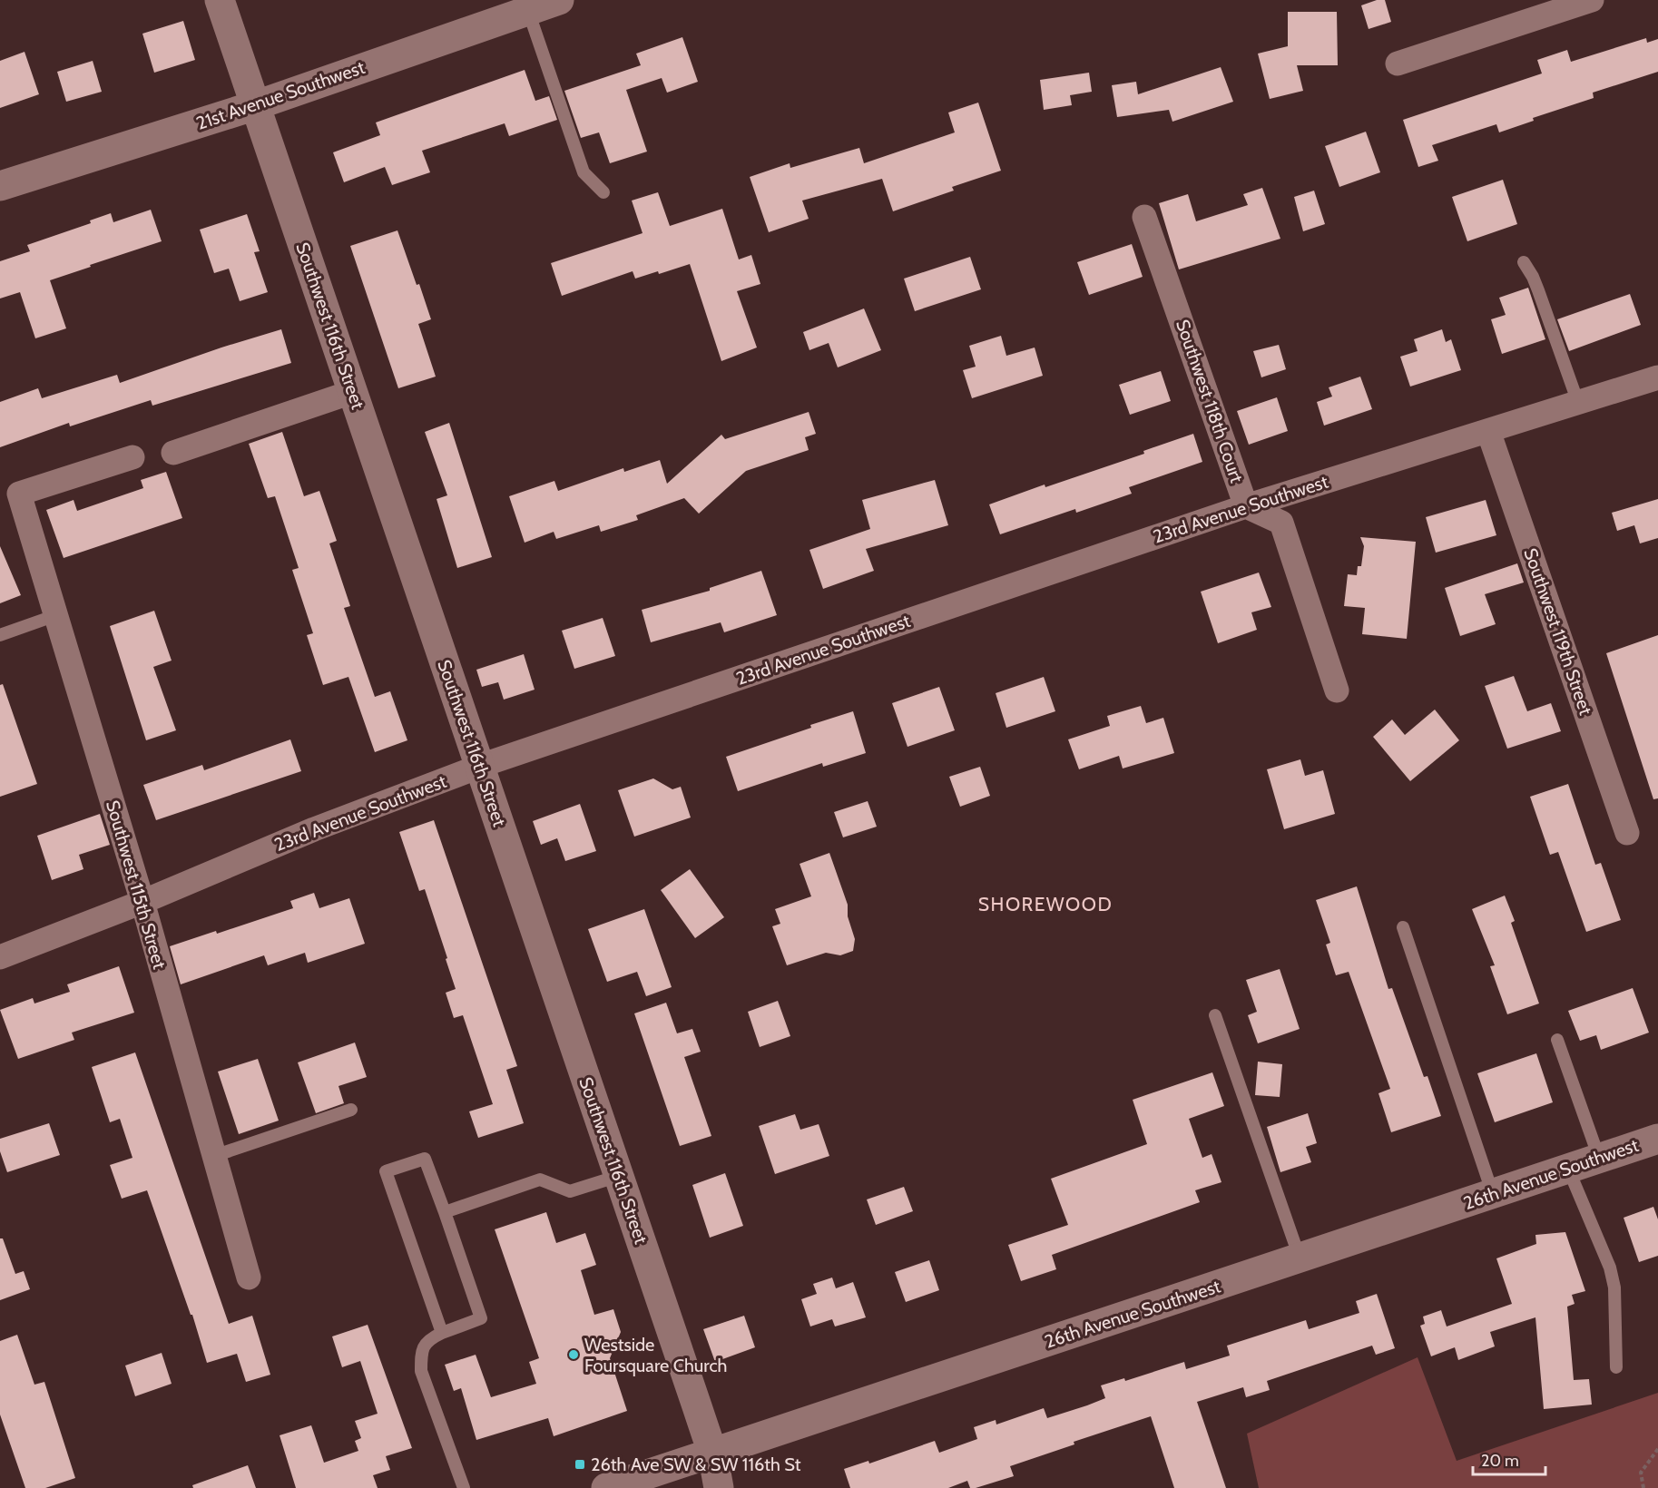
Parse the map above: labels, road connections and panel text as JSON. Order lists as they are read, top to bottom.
{
  "streets": {
    "street": [
      "21st Avenue Southwest",
      "Southwest 116th Street",
      "Southwest 118th Court",
      "23rd Avenue Southwest",
      "Southwest 119th Street",
      "Southwest 115th Street",
      "26th Avenue Southwest"
    ]
  },
  "crossings": [
    ["21st Avenue Southwest", "Southwest 116th Street"],
    ["Southwest 116th Street", "23rd Avenue Southwest"],
    ["Southwest 116th Street", "26th Avenue Southwest"],
    ["Southwest 118th Court", "23rd Avenue Southwest"],
    ["23rd Avenue Southwest", "Southwest 119th Street"],
    ["23rd Avenue Southwest", "Southwest 115th Street"]
  ],
  "districts": ["SHOREWOOD"],
  "places": {
    "other": ["Westside Foursquare Church"],
    "transit": ["26th Ave SW & SW 116th St"]
  },
  "scale_bar": "20 m"
}
